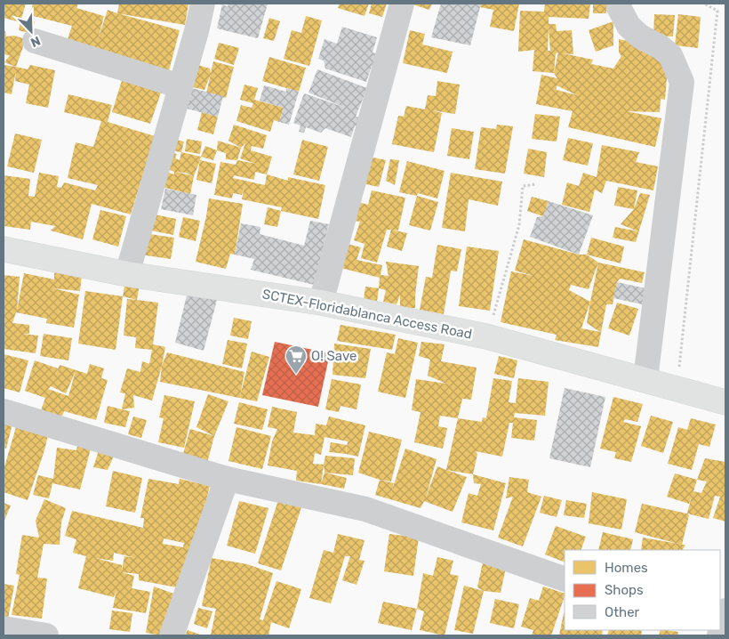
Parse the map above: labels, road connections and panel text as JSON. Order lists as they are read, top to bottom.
{
  "streets": {
    "main road": ["SCTEX-Floridablanca Access Road"]
  },
  "places": {
    "supermarket": ["O! Save"]
  },
  "legend": ["Homes", "Shops", "Other"],
  "north": "bottom right"
}
